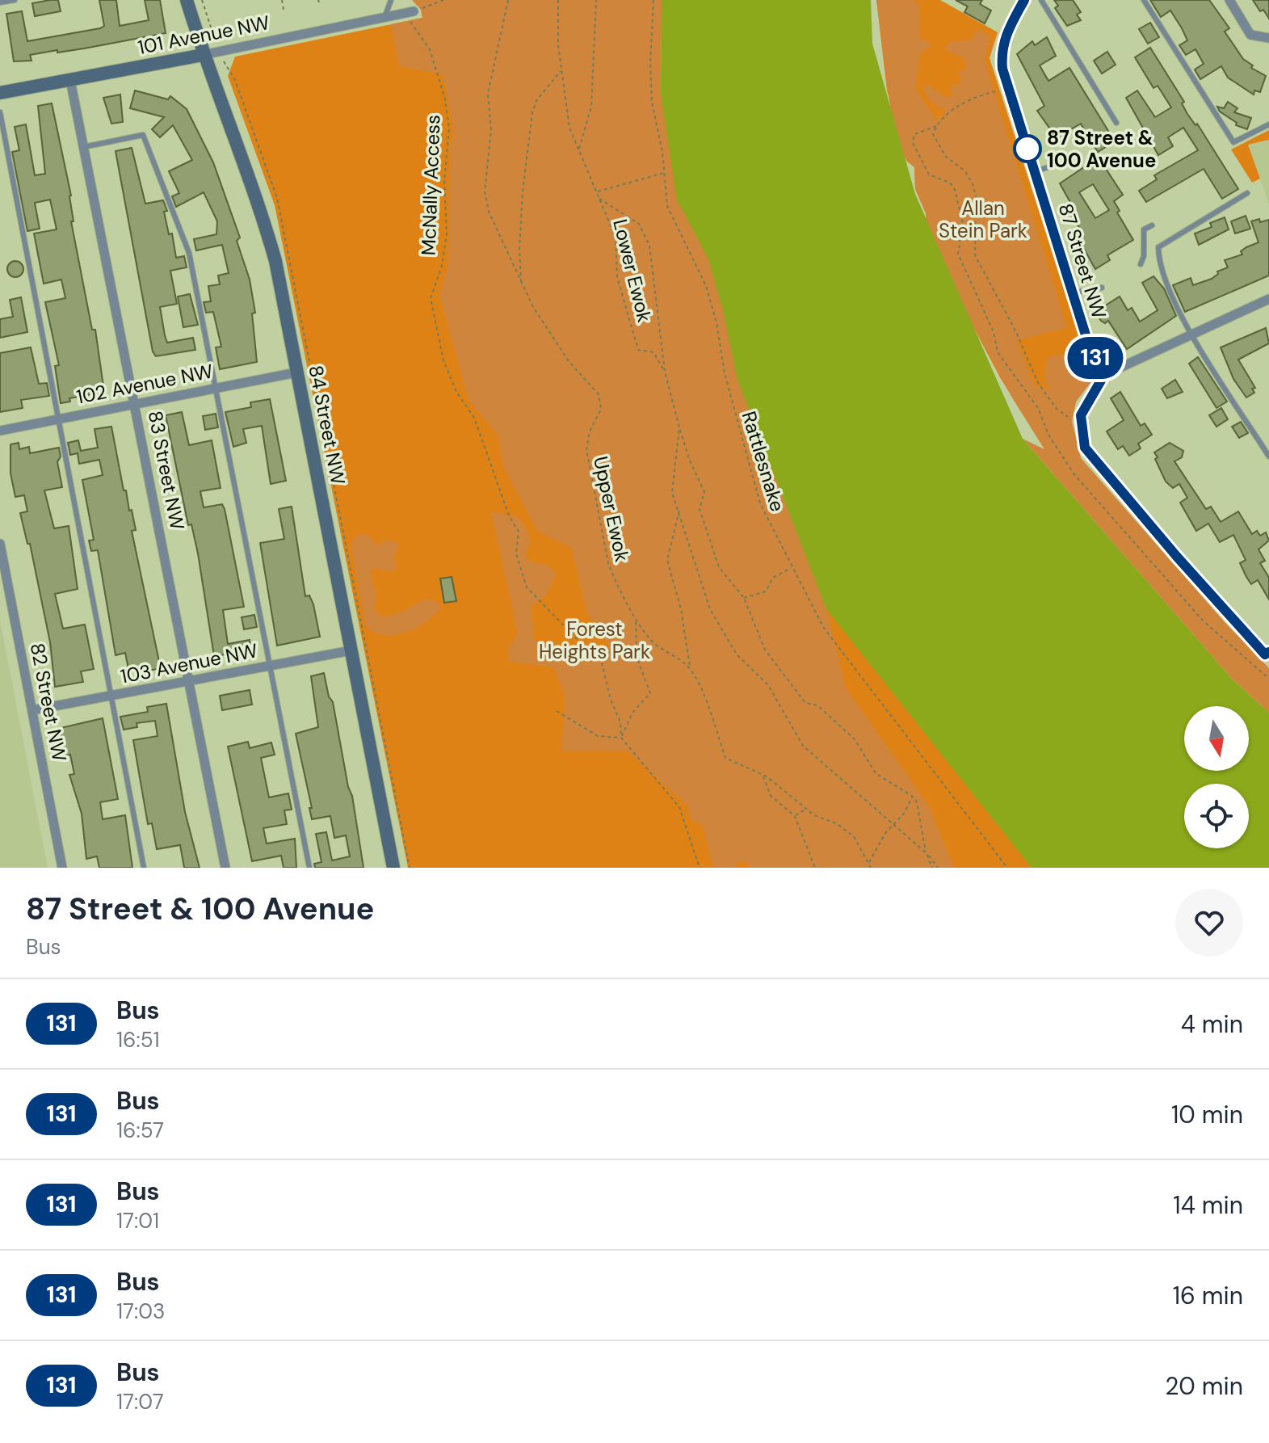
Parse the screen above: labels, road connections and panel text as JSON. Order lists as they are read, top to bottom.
{
  "streets": {
    "street": [
      "101 Avenue NW",
      "87 Street NW",
      "102 Avenue NW",
      "84 Street NW",
      "83 Street NW",
      "103 Avenue NW",
      "82 Street NW"
    ],
    "path": [
      "McNally Access",
      "Lower Ewok",
      "Rattlesnake",
      "Upper Ewok"
    ]
  },
  "crossings": [
    ["101 Avenue NW", "McNally Access"],
    ["101 Avenue NW", "84 Street NW"],
    ["101 Avenue NW", "83 Street NW"],
    ["102 Avenue NW", "84 Street NW"],
    ["102 Avenue NW", "83 Street NW"],
    ["84 Street NW", "103 Avenue NW"],
    ["83 Street NW", "103 Avenue NW"],
    ["103 Avenue NW", "82 Street NW"]
  ],
  "parks": ["Allan Stein Park", "Forest Heights Park"],
  "places": ["87 Street & 100 Avenue"],
  "lines": ["bus line 131"],
  "north": "bottom",
  "page": {
    "on_map": "131",
    "heading": ["87 Street & 100 Avenue", "Bus"],
    "list": [
      {
        "mark": "131",
        "name": "Bus",
        "note": "16:51",
        "value": "4 min"
      },
      {
        "mark": "131",
        "name": "Bus",
        "note": "16:57",
        "value": "10 min"
      },
      {
        "mark": "131",
        "name": "Bus",
        "note": "17:01",
        "value": "14 min"
      },
      {
        "mark": "131",
        "name": "Bus",
        "note": "17:03",
        "value": "16 min"
      },
      {
        "mark": "131",
        "name": "Bus",
        "note": "17:07",
        "value": "20 min"
      }
    ]
  }
}
